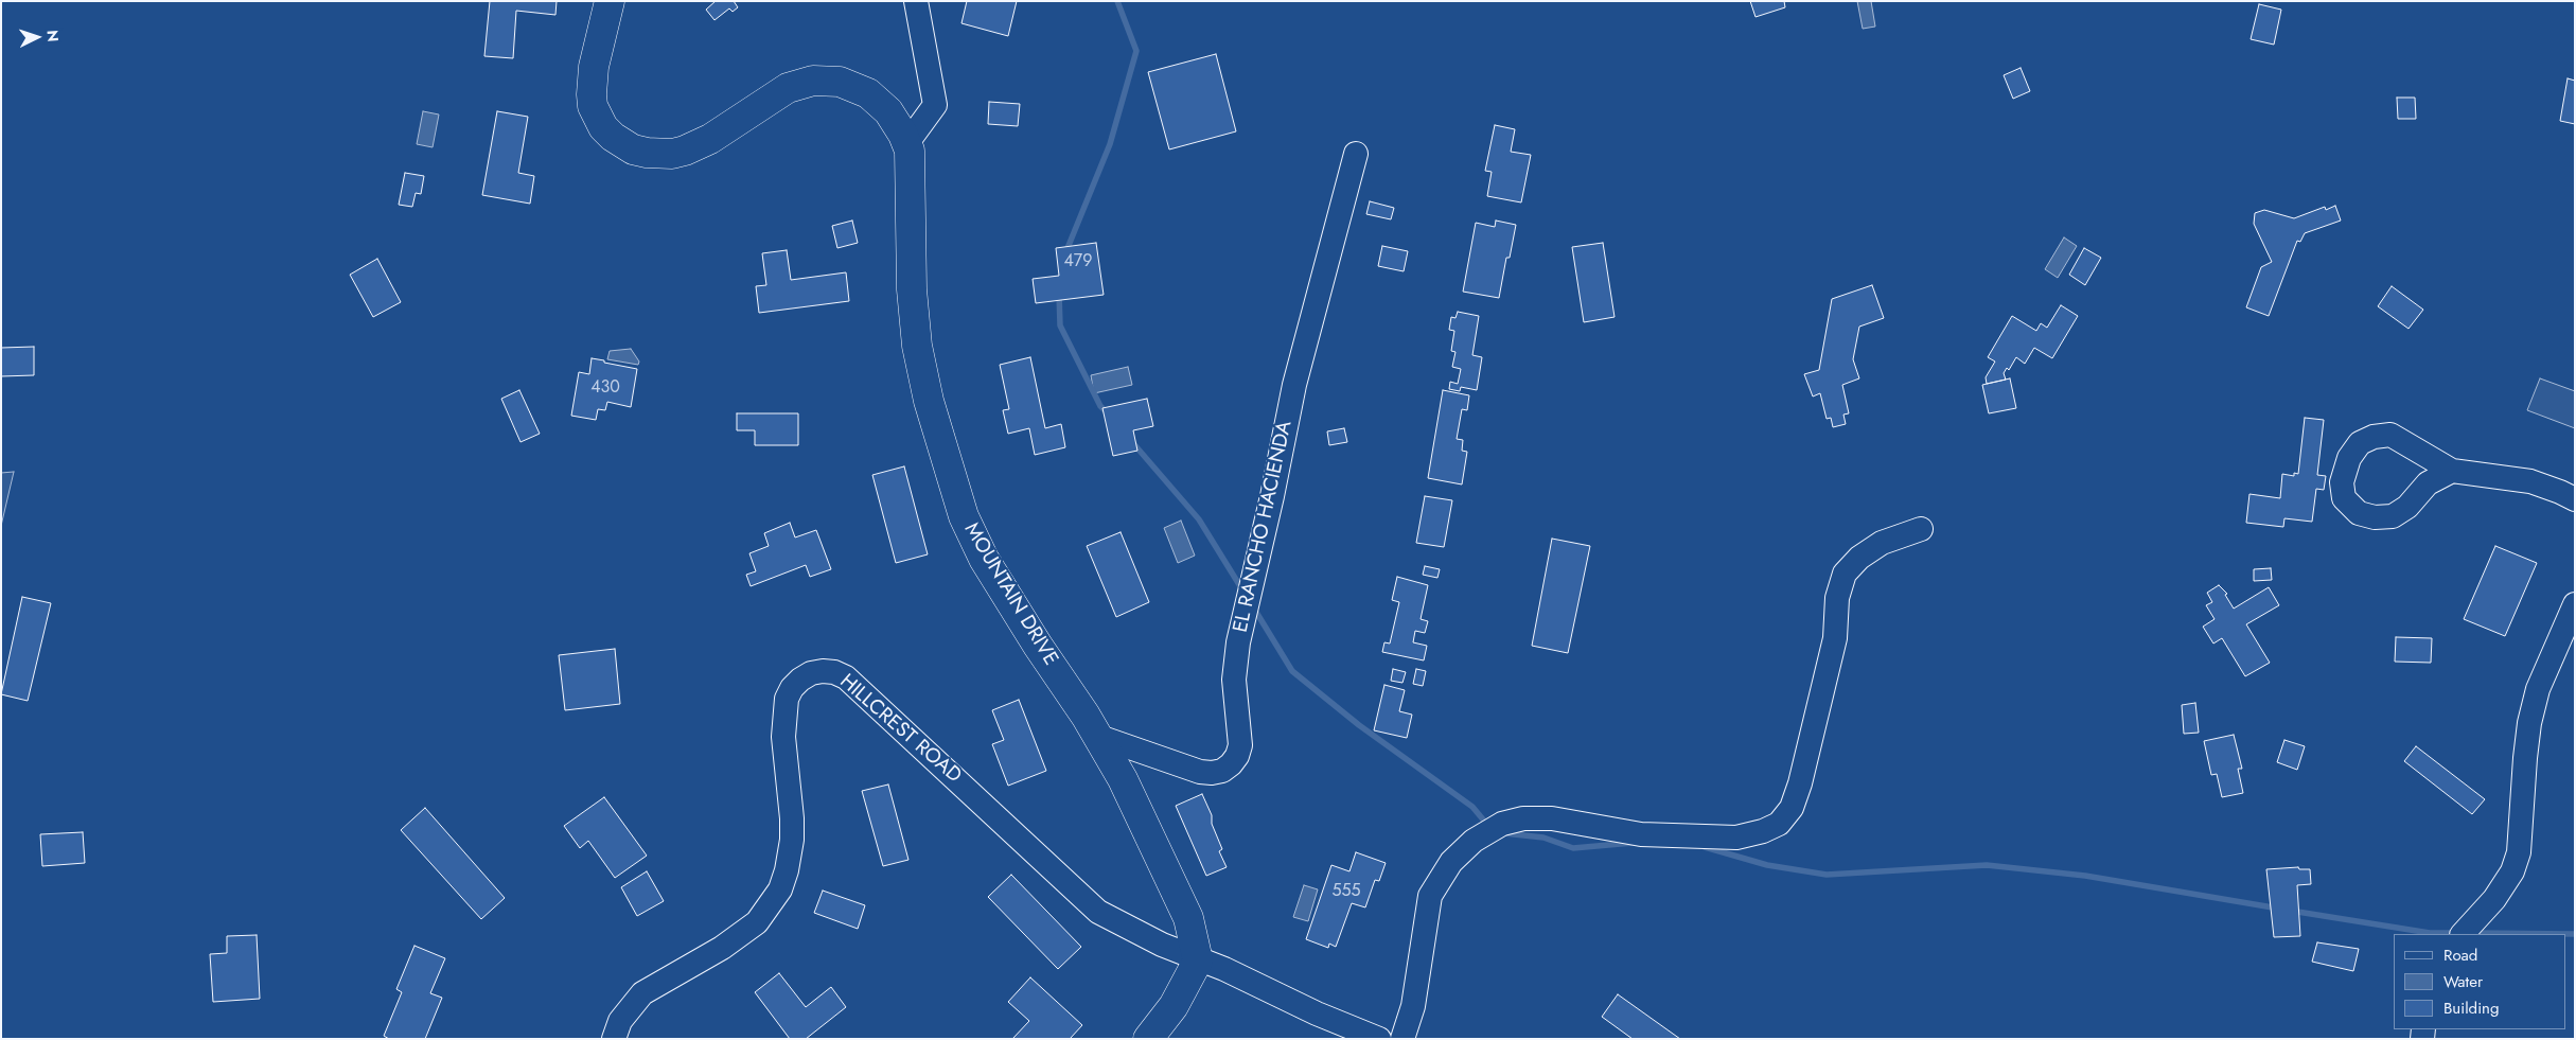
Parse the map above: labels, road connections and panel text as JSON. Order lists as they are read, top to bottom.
{
  "streets": {
    "main road": ["MOUNTAIN DRIVE"],
    "street": ["EL RANCHO HACIENDA", "HILLCREST ROAD"]
  },
  "crossings": [
    ["EL RANCHO HACIENDA", "MOUNTAIN DRIVE"],
    ["MOUNTAIN DRIVE", "HILLCREST ROAD"]
  ],
  "house_numbers": ["479", "430", "555"],
  "legend": ["Road", "Water", "Building"],
  "north": "right"
}
